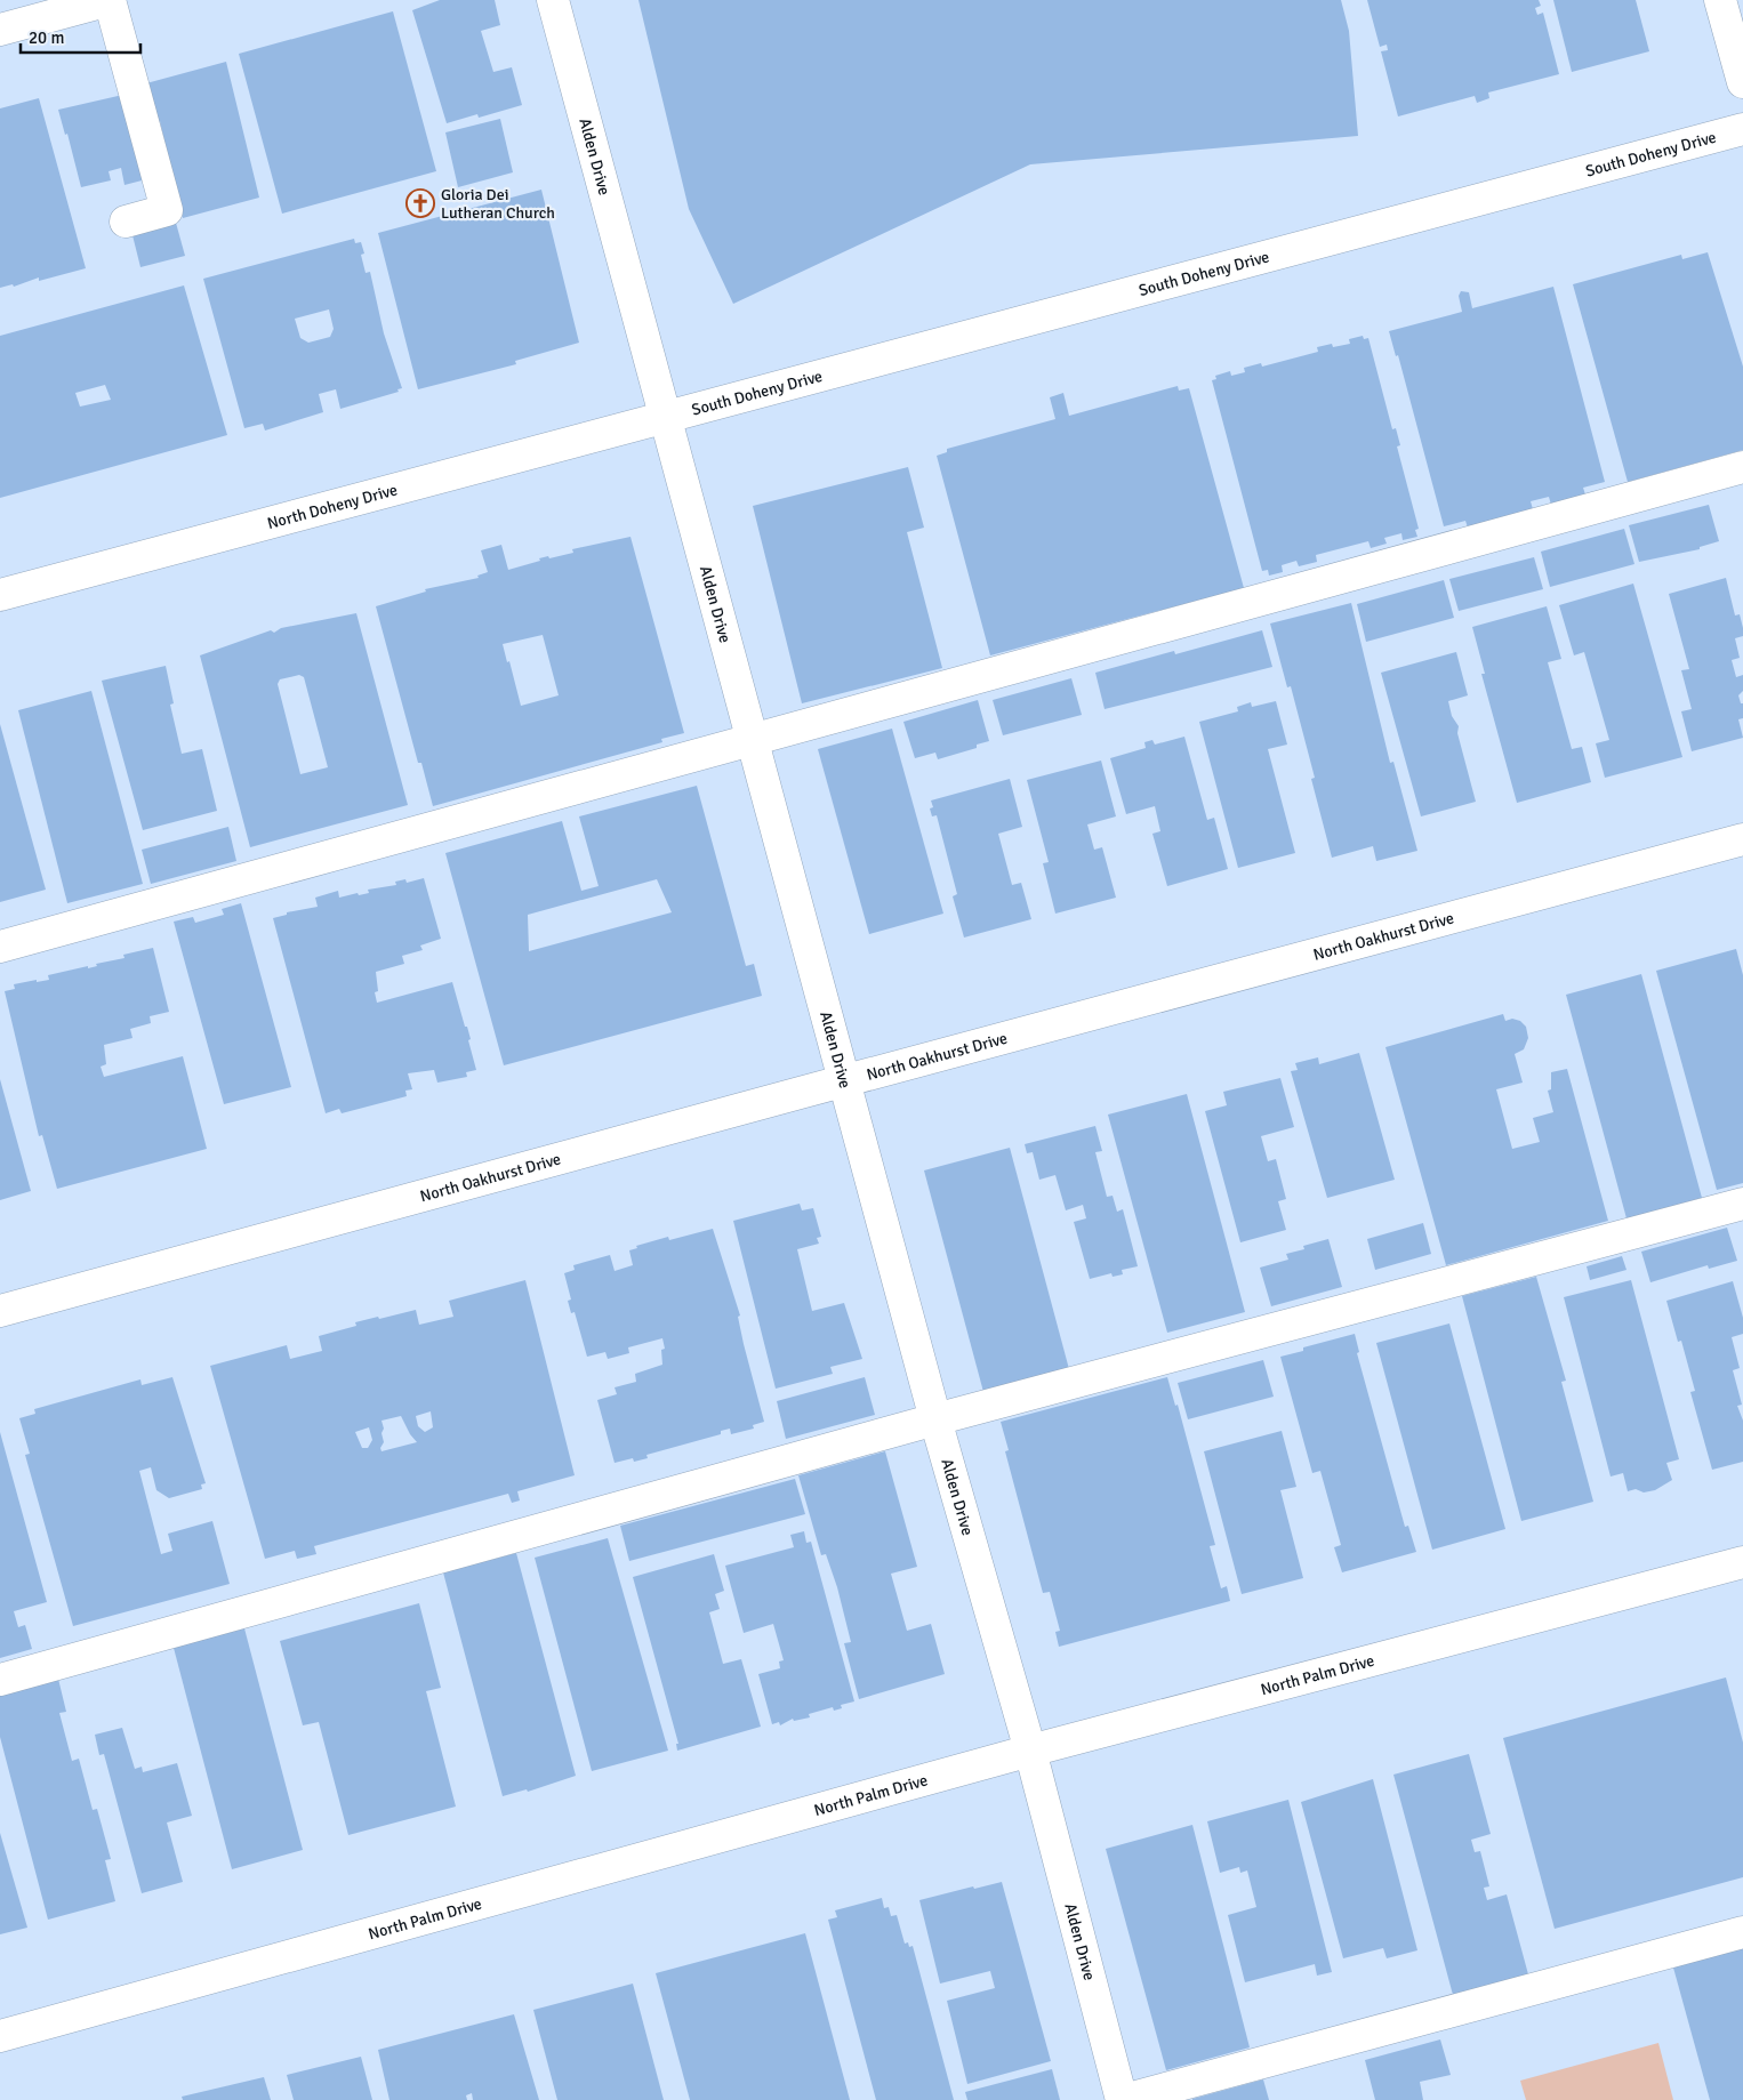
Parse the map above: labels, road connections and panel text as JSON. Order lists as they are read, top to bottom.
{
  "streets": {
    "street": [
      "South Doheny Drive",
      "Alden Drive",
      "North Doheny Drive",
      "North Oakhurst Drive",
      "North Palm Drive"
    ]
  },
  "crossings": [
    ["South Doheny Drive", "Alden Drive"],
    ["South Doheny Drive", "North Doheny Drive"],
    ["Alden Drive", "North Doheny Drive"],
    ["Alden Drive", "North Oakhurst Drive"],
    ["Alden Drive", "North Palm Drive"]
  ],
  "places": {
    "church": ["Gloria Dei Lutheran Church"]
  },
  "scale_bar": "20 m"
}
